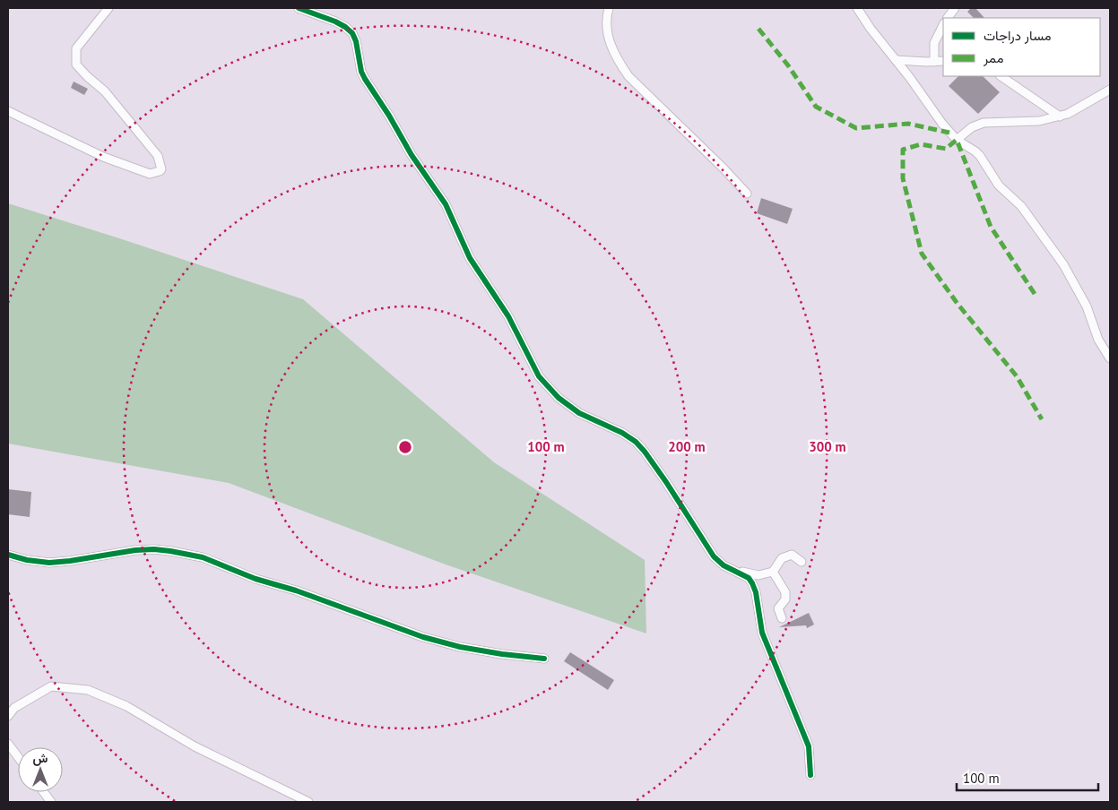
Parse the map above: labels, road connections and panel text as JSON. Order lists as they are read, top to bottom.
{
  "legend": ["مسار دراجات", "ممر"],
  "scale_bar": "100 m",
  "north": "top",
  "rings": ["100 m", "200 m", "300 m"]
}
